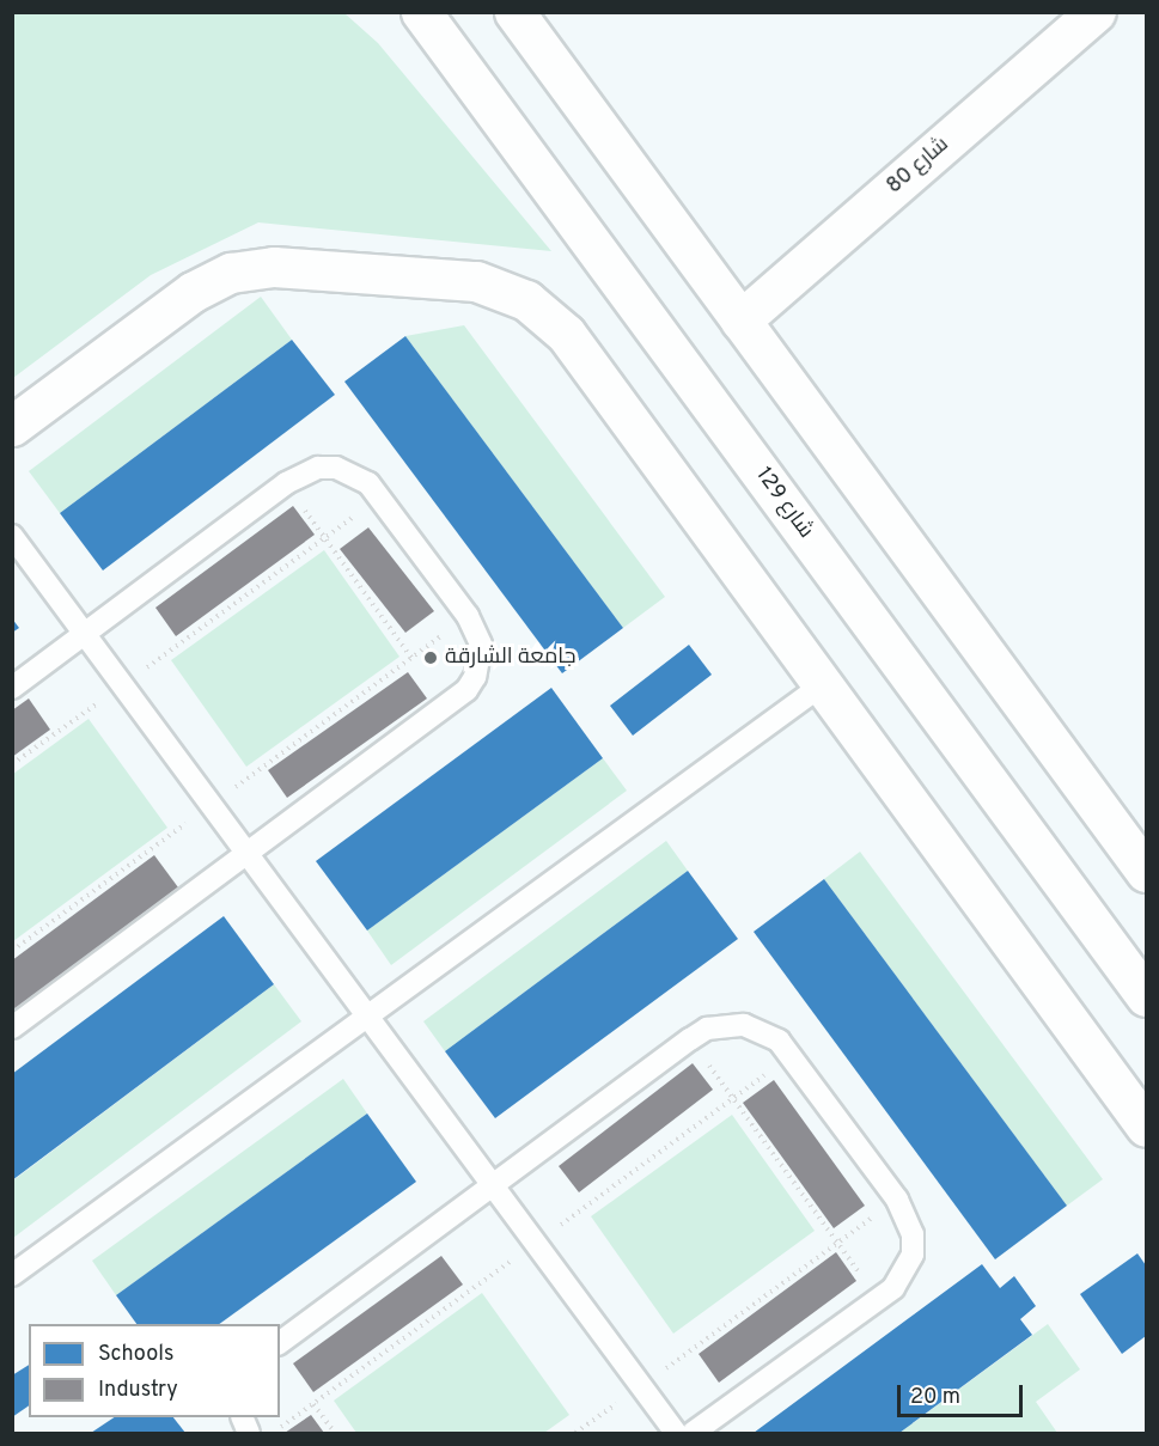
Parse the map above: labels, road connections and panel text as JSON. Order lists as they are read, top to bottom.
{
  "streets": {
    "street": ["شارع 80", "شارع 129"]
  },
  "places": ["جامعة الشارقة"],
  "legend": ["Schools", "Industry"],
  "scale_bar": "20 m"
}
